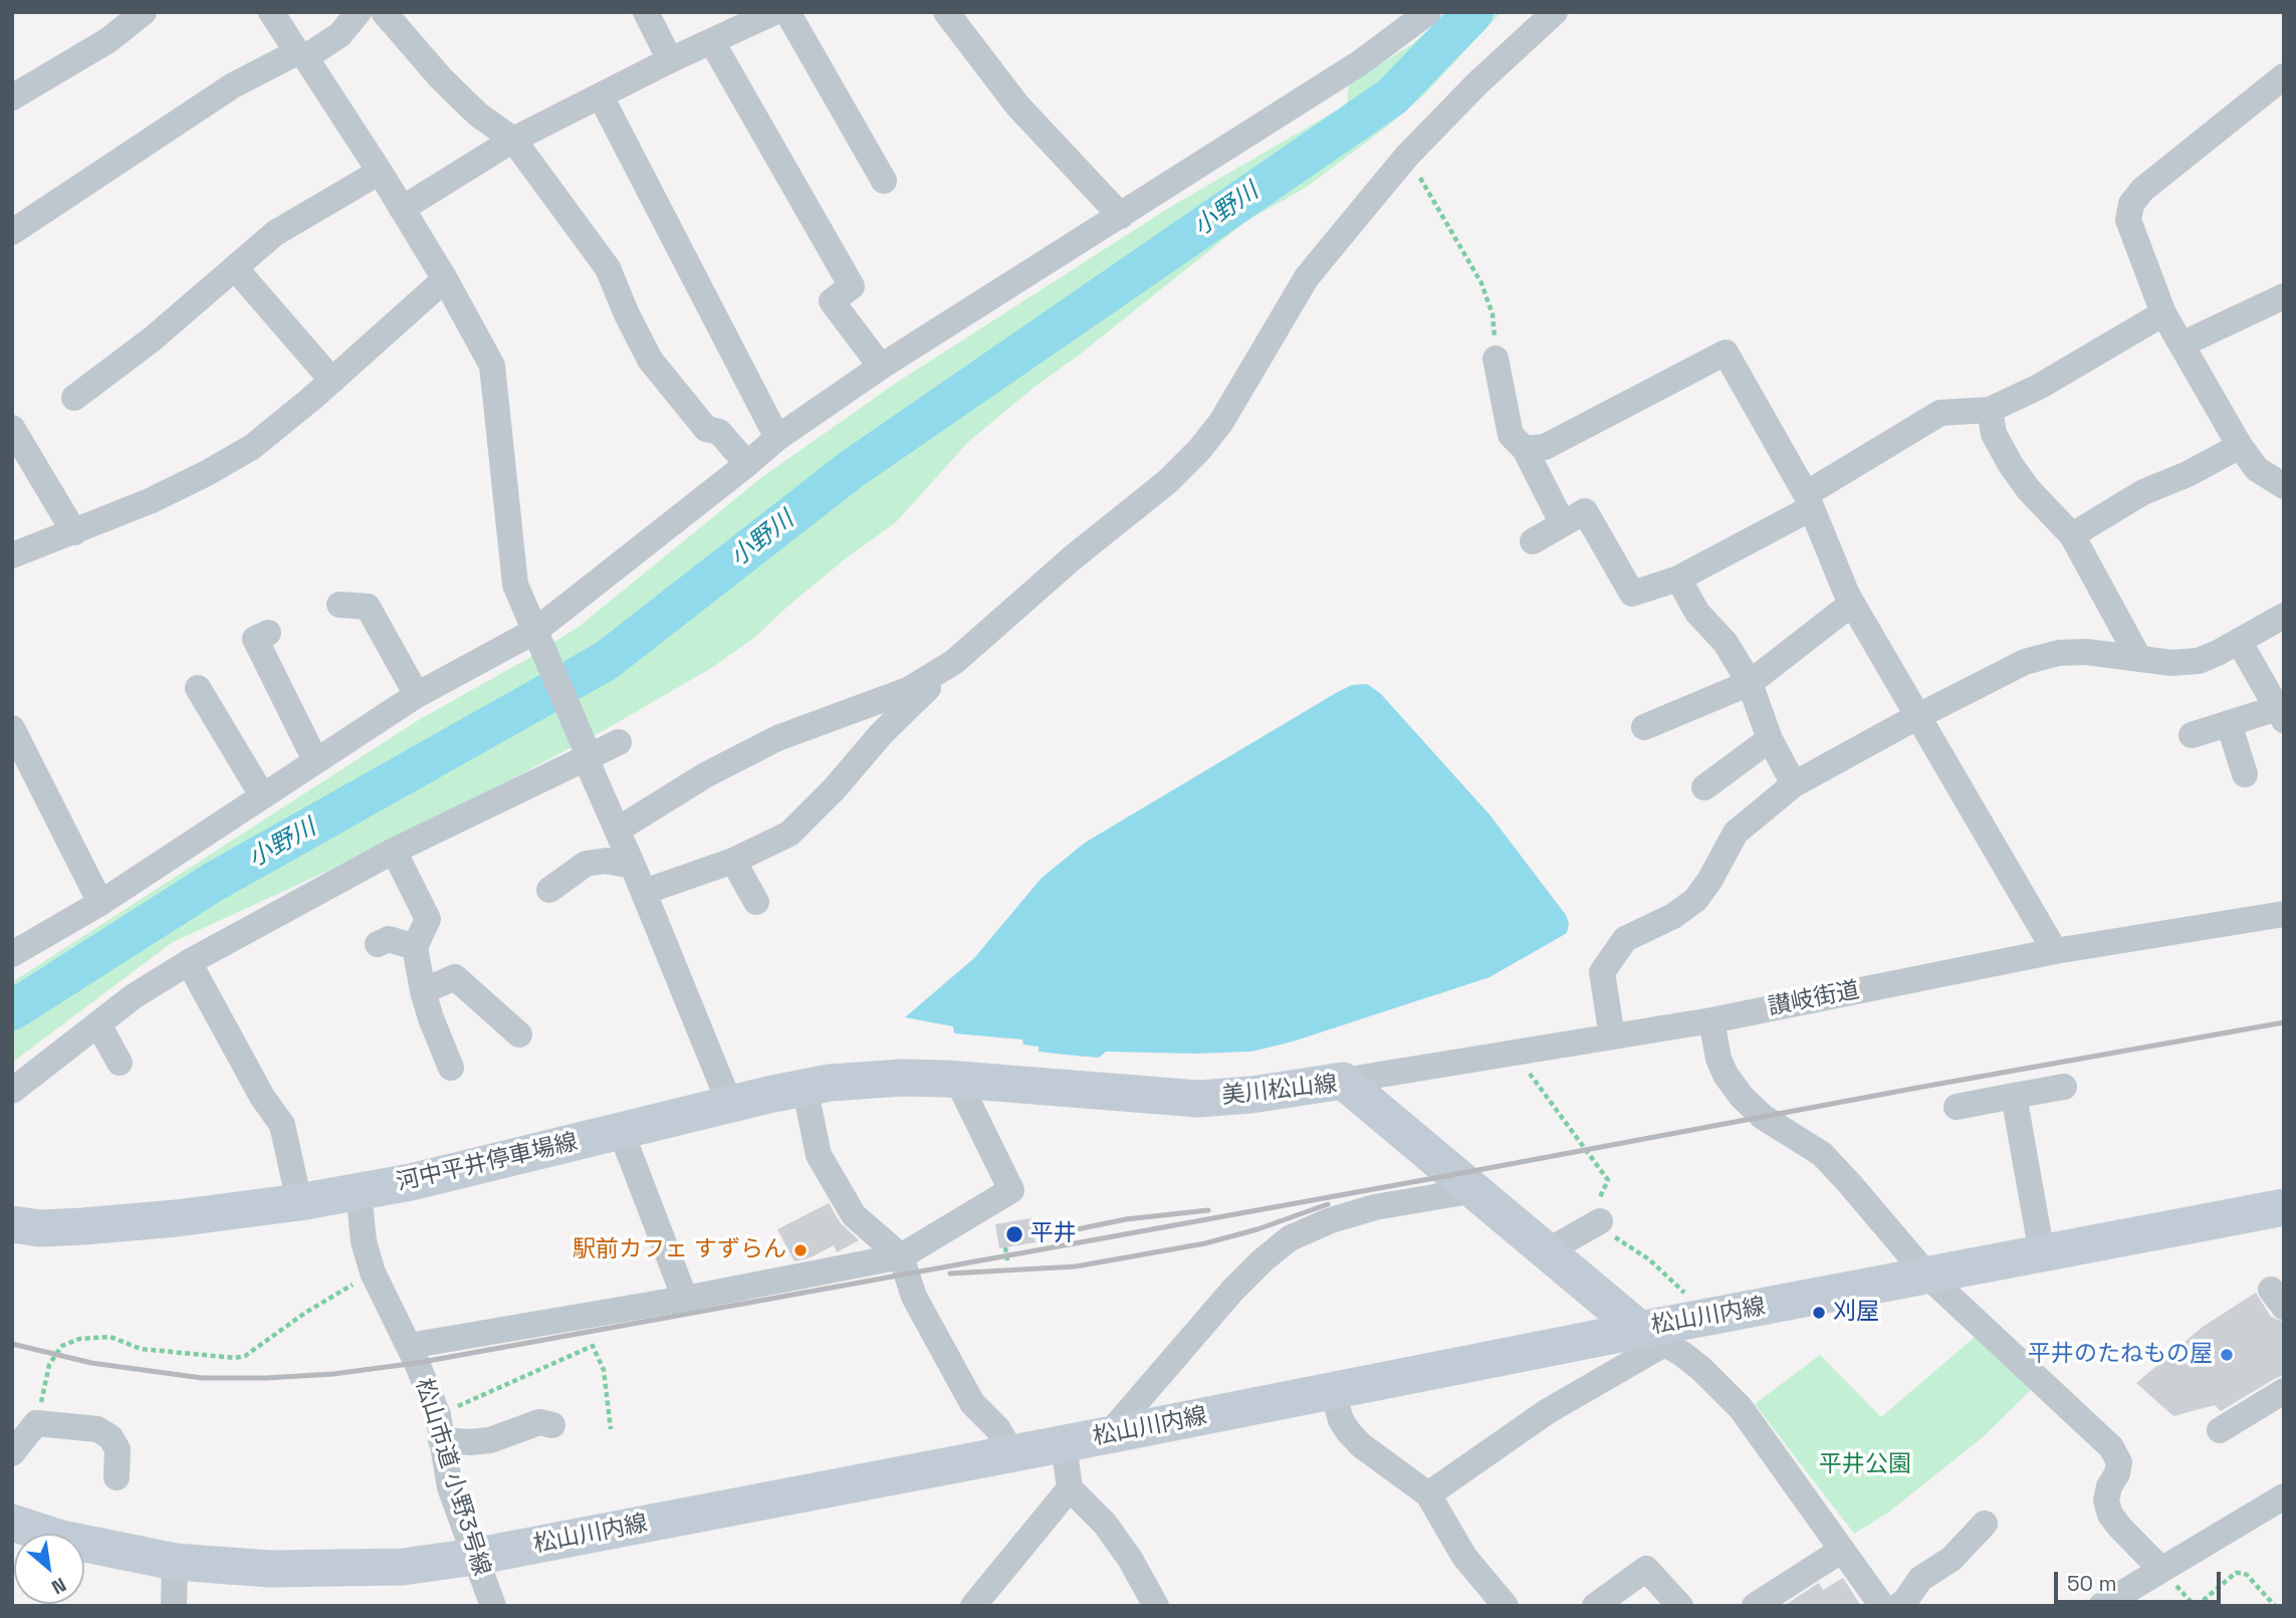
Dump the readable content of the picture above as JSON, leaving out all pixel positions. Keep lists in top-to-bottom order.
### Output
{
  "streets": {
    "main road": ["美川松山線", "河中平井停車場線", "松山川内線"],
    "street": ["讃岐街道", "松山市道 小野3号線"]
  },
  "crossings": [
    ["讃岐街道", "美川松山線"],
    ["美川松山線", "河中平井停車場線"],
    ["美川松山線", "松山川内線"],
    ["河中平井停車場線", "松山市道 小野3号線"],
    ["松山川内線", "松山市道 小野3号線"]
  ],
  "water": ["小野川"],
  "parks": ["平井公園"],
  "places": [
    "平井",
    "駅前カフェ すずらん",
    "刈屋",
    "平井のたねもの屋"
  ],
  "scale_bar": "50 m",
  "north": "bottom right"
}
